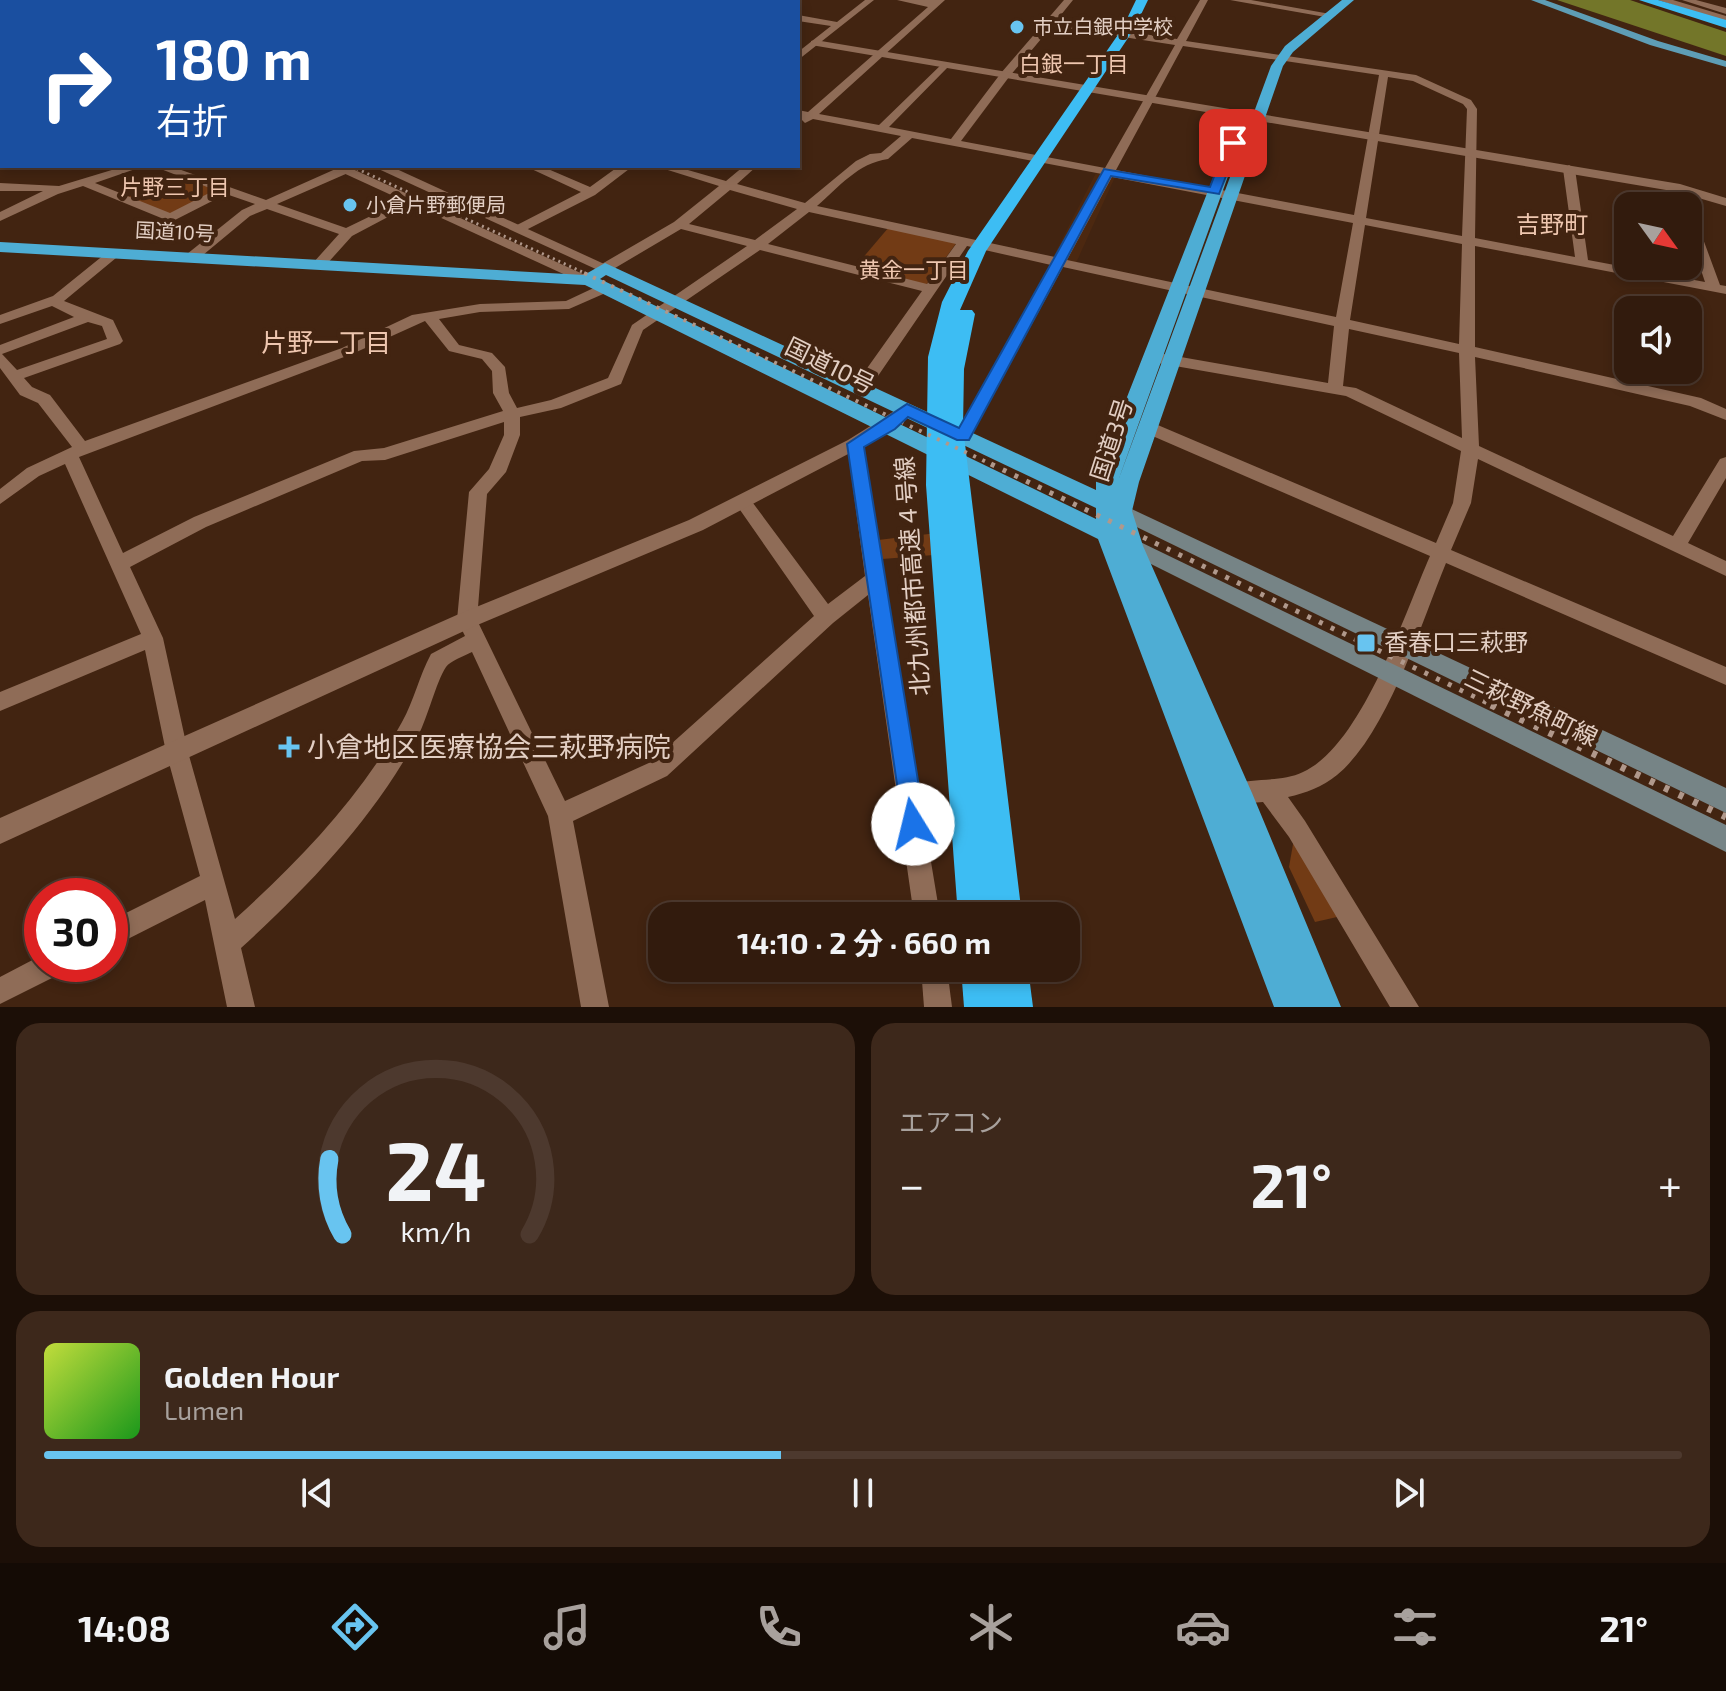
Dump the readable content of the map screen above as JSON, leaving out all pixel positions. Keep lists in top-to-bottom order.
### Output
{
  "streets": {
    "highway": ["国道10号", "国道3号", "北九州都市高速４号線"],
    "main road": ["三萩野魚町線"]
  },
  "crossings": [
    ["国道10号", "国道3号"],
    ["国道10号", "三萩野魚町線"],
    ["国道3号", "三萩野魚町線"]
  ],
  "districts": [
    "白銀一丁目",
    "片野三丁目",
    "吉野町",
    "黄金一丁目",
    "片野一丁目"
  ],
  "places": {
    "other": ["市立白銀中学校", "小倉片野郵便局"],
    "transit": ["香春口三萩野"],
    "health": ["小倉地区医療協会三萩野病院"]
  },
  "north": "bottom right",
  "page": {
    "turn": ["180 m", "右折"],
    "limit": "30",
    "trip": "14:10 · 2 分 · 660 m",
    "tile": "エアコン",
    "heat": ["−", "21°", "+"],
    "song": ["Golden Hour", "Lumen"],
    "tabs": ["14:08", "21°"],
    "gauge": ["24", "km/h"]
  }
}
